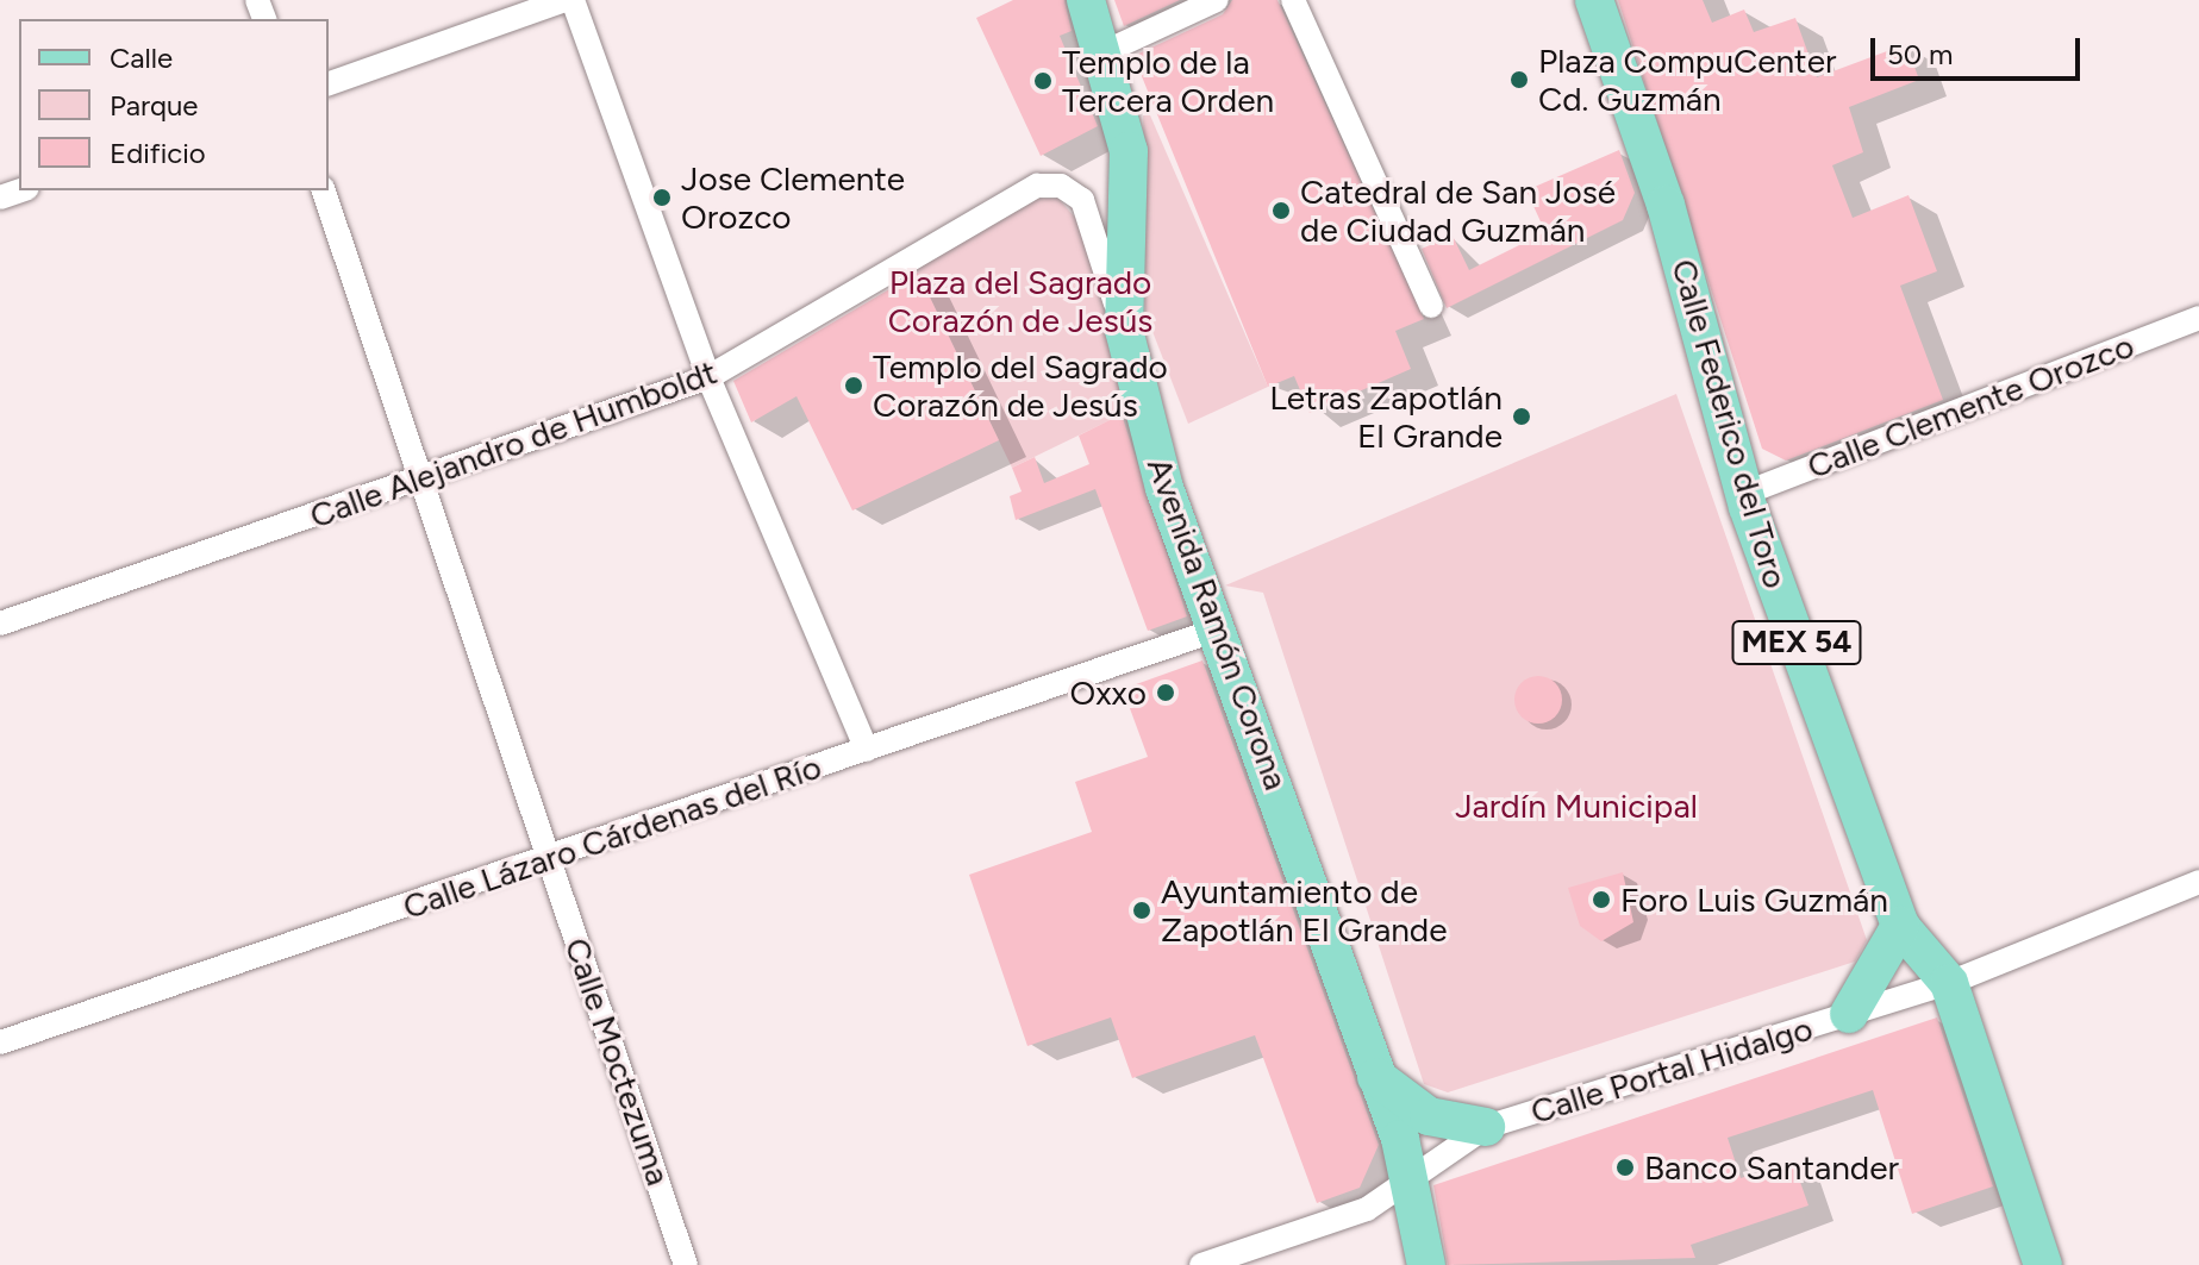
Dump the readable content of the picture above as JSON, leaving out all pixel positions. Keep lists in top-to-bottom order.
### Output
{
  "streets": {
    "main road": ["Calle Federico del Toro", "Avenida Ramón Corona", "MEX 54"],
    "street": [
      "Calle Clemente Orozco",
      "Calle Alejandro de Humboldt",
      "Calle Lázaro Cárdenas del Río",
      "Calle Moctezuma",
      "Calle Portal Hidalgo"
    ]
  },
  "crossings": [
    ["Calle Clemente Orozco", "Calle Federico del Toro"],
    ["Calle Federico del Toro", "Calle Portal Hidalgo"],
    ["Calle Alejandro de Humboldt", "Avenida Ramón Corona"],
    ["Calle Alejandro de Humboldt", "Calle Moctezuma"],
    ["Avenida Ramón Corona", "Calle Lázaro Cárdenas del Río"],
    ["Avenida Ramón Corona", "Calle Portal Hidalgo"],
    ["Calle Lázaro Cárdenas del Río", "Calle Moctezuma"]
  ],
  "parks": ["Plaza del Sagrado Corazón de Jesús", "Jardín Municipal"],
  "places": [
    "Plaza CompuCenter Cd. Guzmán",
    "Templo de la Tercera Orden",
    "Jose Clemente Orozco",
    "Catedral de San José de Ciudad Guzmán",
    "Templo del Sagrado Corazón de Jesús",
    "Letras Zapotlán El Grande",
    "Oxxo",
    "Foro Luis Guzmán",
    "Ayuntamiento de Zapotlán El Grande",
    "Banco Santander"
  ],
  "legend": ["Calle", "Parque", "Edificio"],
  "scale_bar": "50 m"
}
